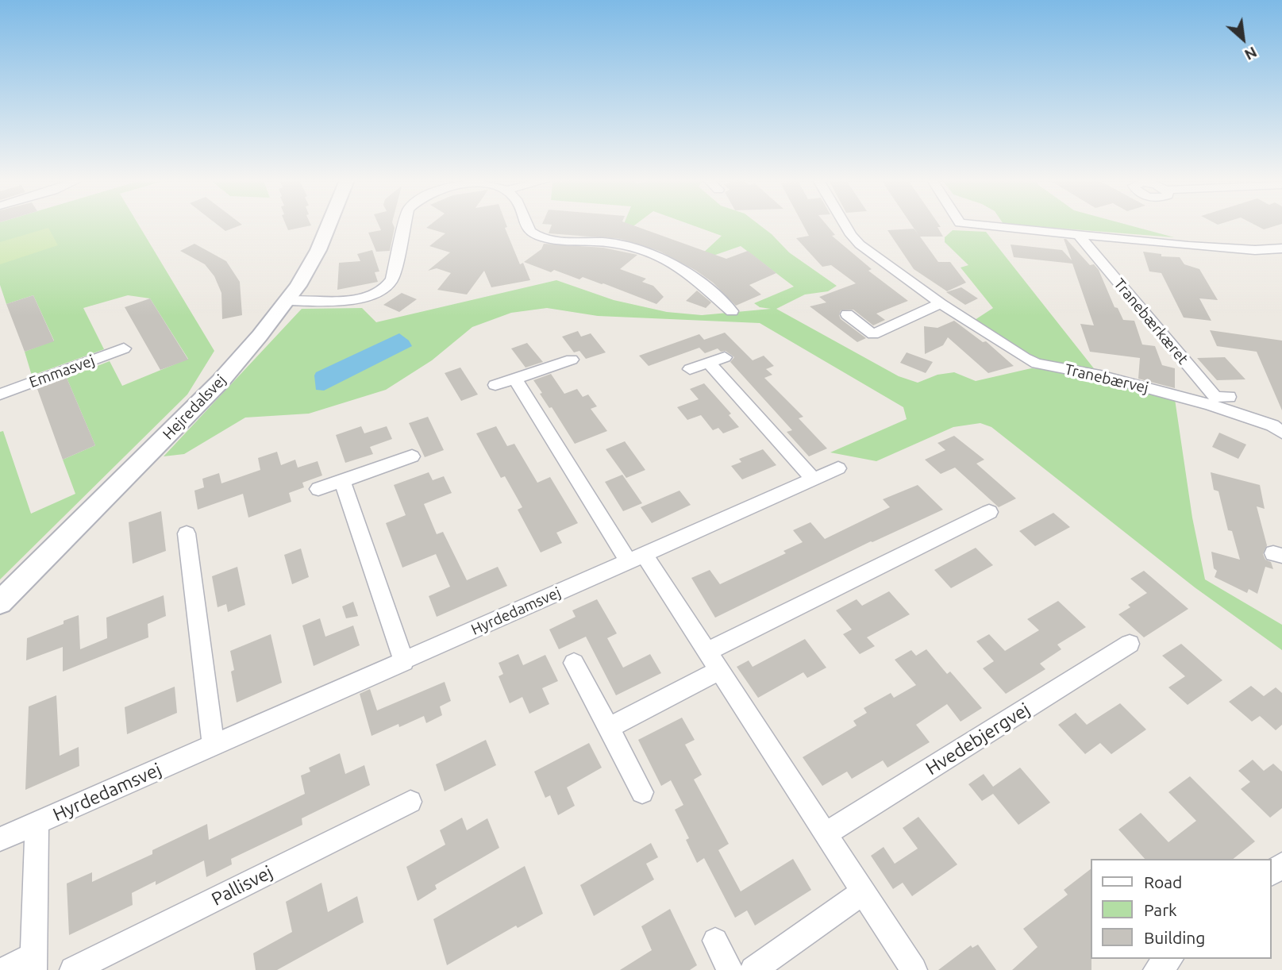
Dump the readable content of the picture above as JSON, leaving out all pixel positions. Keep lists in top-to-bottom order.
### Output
{
  "streets": {
    "street": [
      "Tranebærkæret",
      "Emmasvej",
      "Tranebærvej",
      "Hejredalsvej",
      "Hyrdedamsvej",
      "Hvedebjergvej",
      "Pallisvej"
    ]
  },
  "legend": ["Road", "Park", "Building"],
  "north": "bottom right"
}
